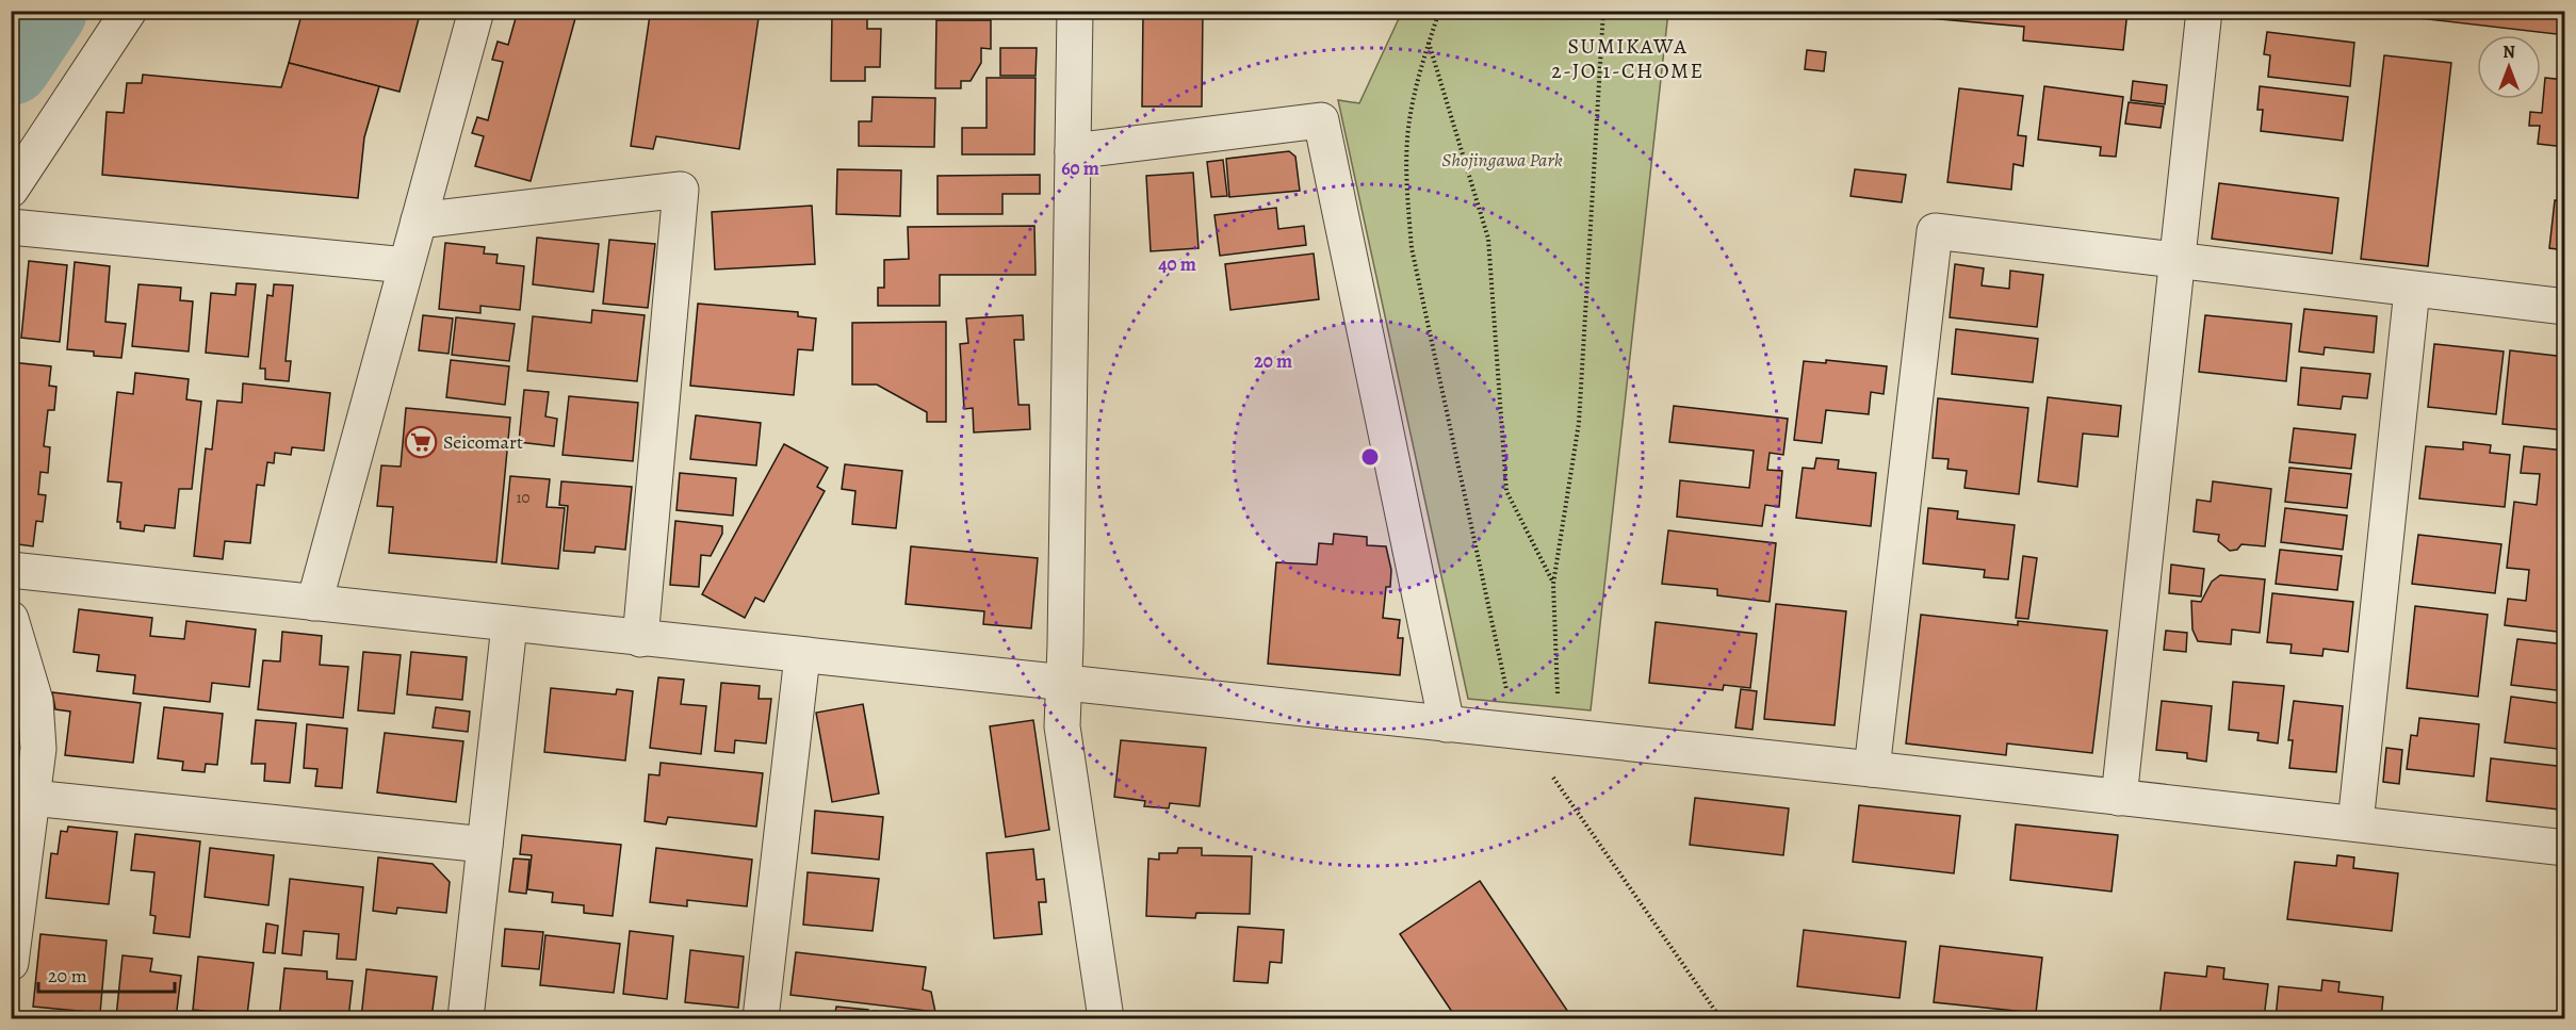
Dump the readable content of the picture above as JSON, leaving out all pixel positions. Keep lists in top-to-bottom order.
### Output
{
  "districts": ["SUMIKAWA 2-JO 1-CHOME"],
  "parks": ["Shojingawa Park"],
  "places": {
    "supermarket": ["Seicomart"]
  },
  "house_numbers": ["10"],
  "scale_bar": "20 m",
  "north": "top",
  "rings": ["60 m", "40 m", "20 m"]
}
